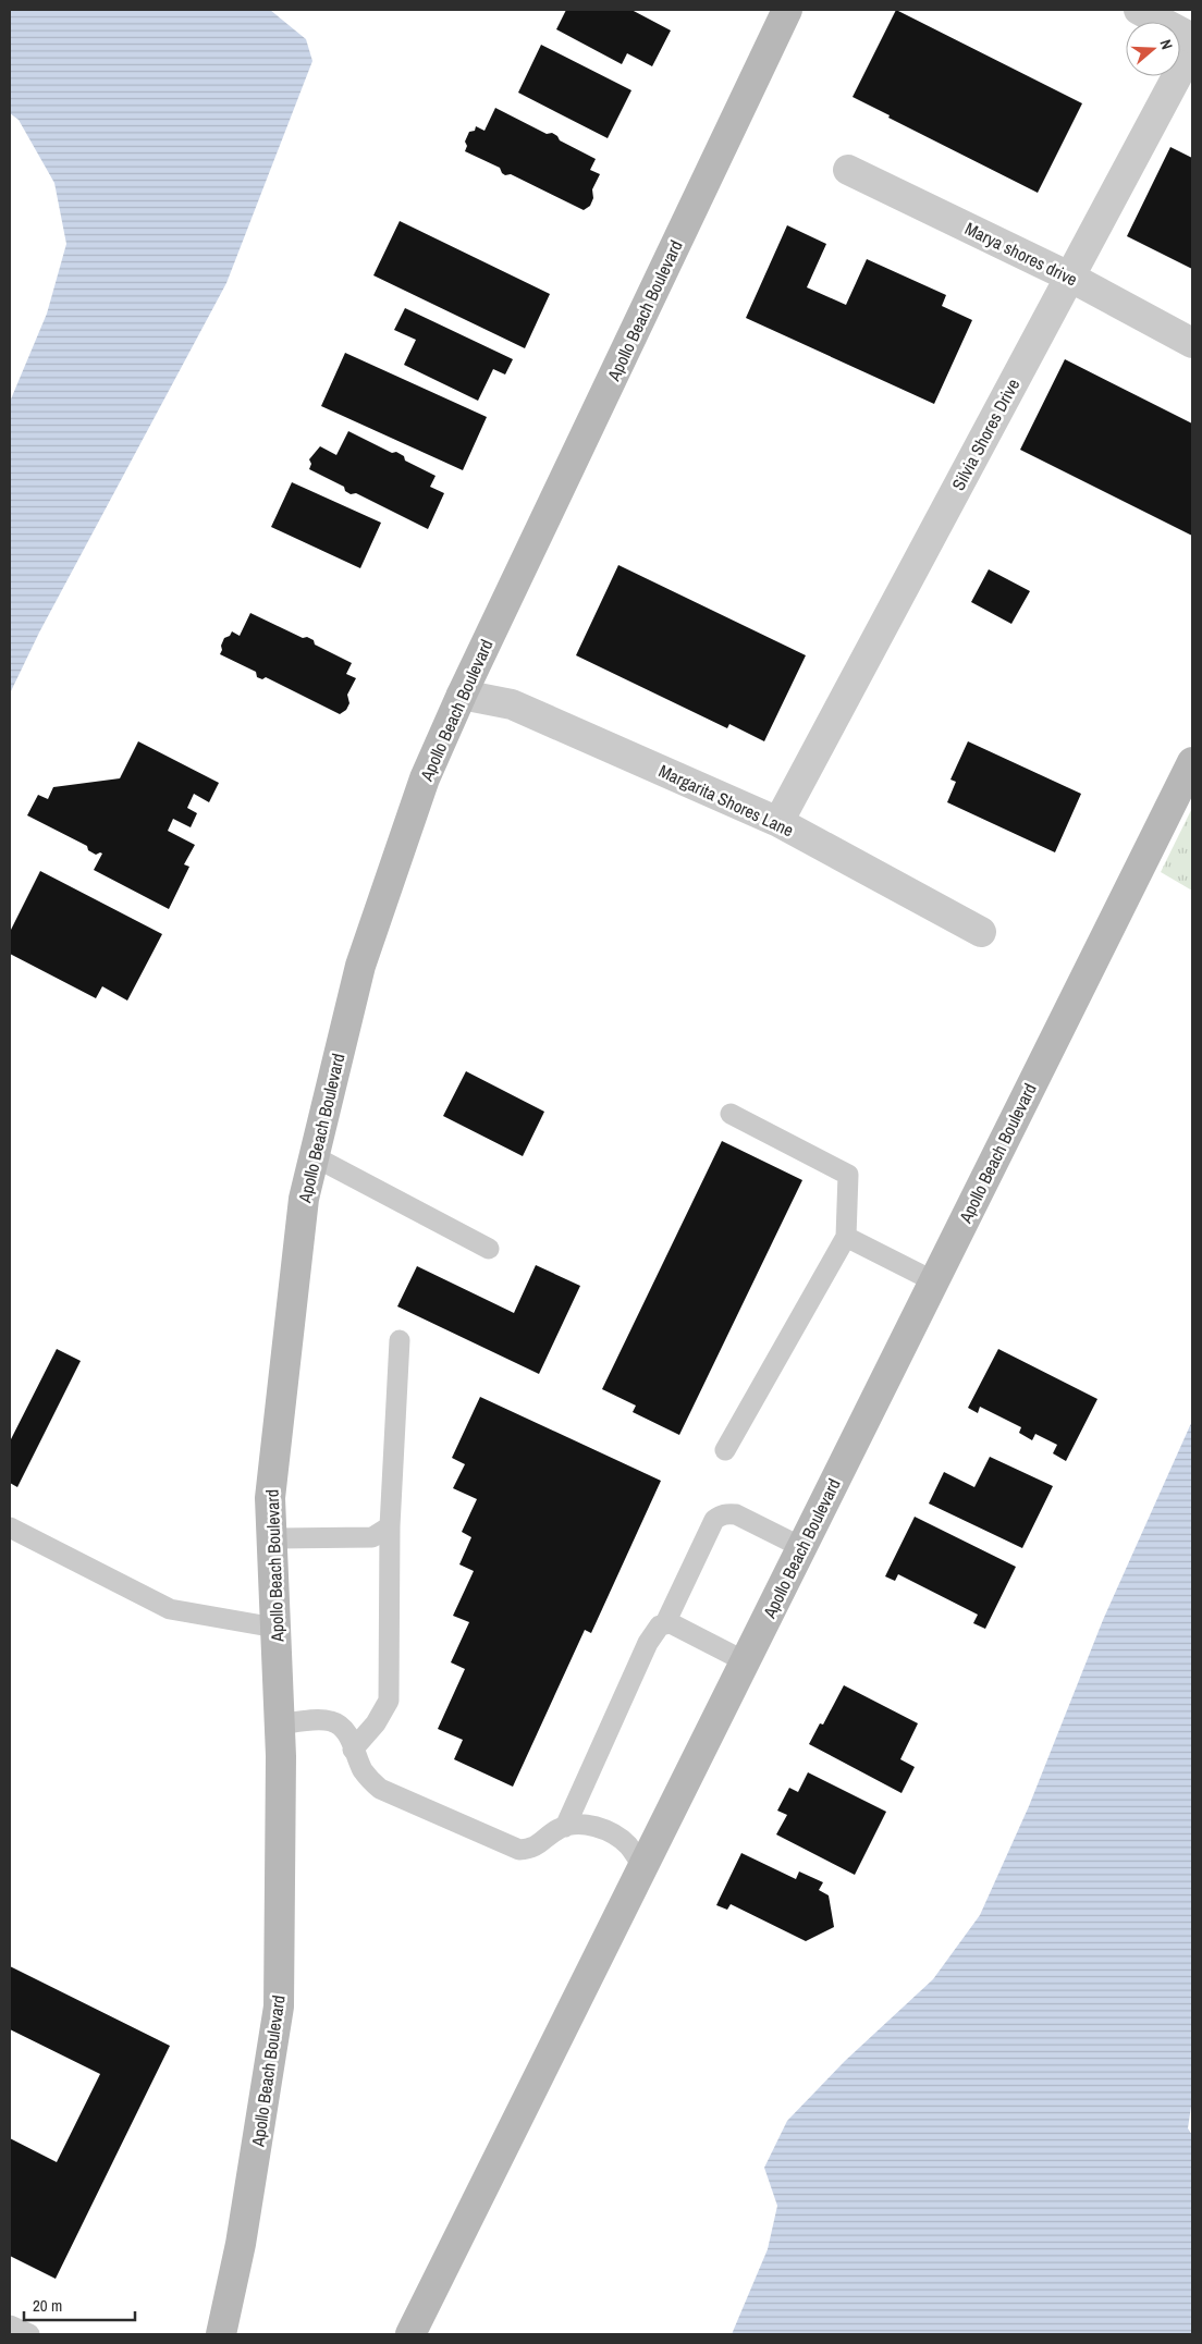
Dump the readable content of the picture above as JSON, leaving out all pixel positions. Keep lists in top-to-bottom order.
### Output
{
  "streets": {
    "main road": ["Apollo Beach Boulevard"],
    "street": ["Marya shores drive", "Silvia Shores Drive", "Margarita Shores Lane"]
  },
  "crossings": [
    ["Marya shores drive", "Silvia Shores Drive"],
    ["Apollo Beach Boulevard", "Margarita Shores Lane"],
    ["Silvia Shores Drive", "Margarita Shores Lane"]
  ],
  "scale_bar": "20 m",
  "north": "right"
}
